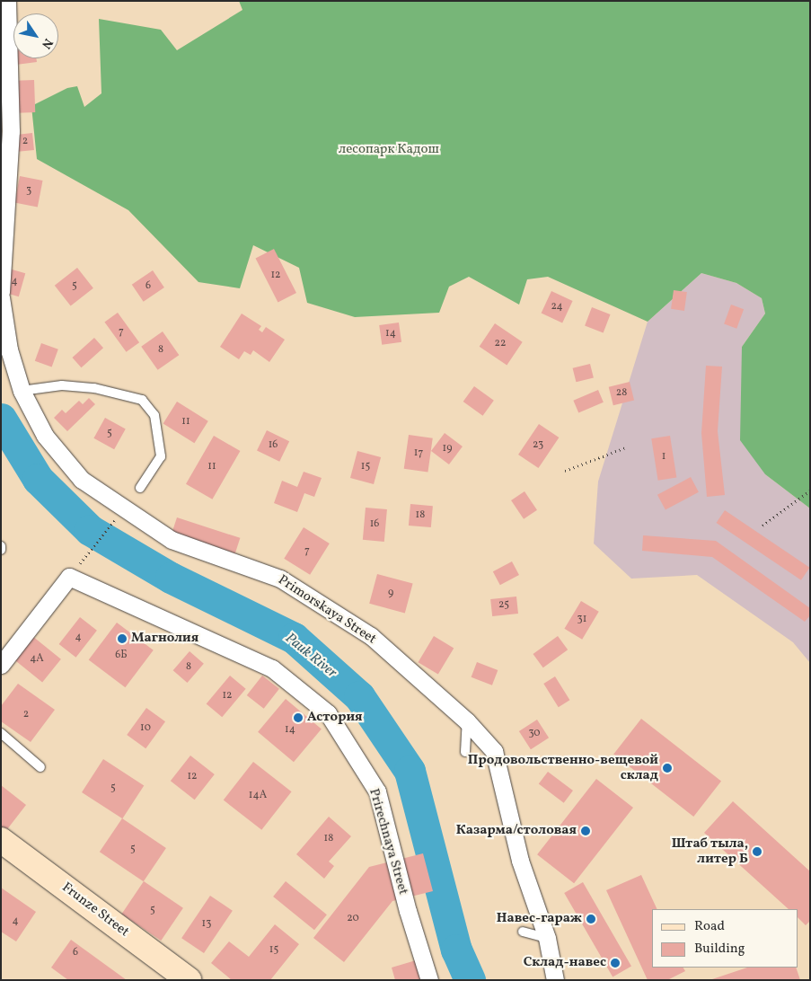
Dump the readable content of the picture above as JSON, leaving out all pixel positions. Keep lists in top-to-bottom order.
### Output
{
  "streets": {
    "street": ["Primorskaya Street", "Prirechnaya Street", "Frunze Street"]
  },
  "water": ["Pauk River"],
  "parks": ["лесопарк Кадош"],
  "places": [
    "Магнолия",
    "Астория",
    "Продовольственно-вещевой склад",
    "Казарма/столовая",
    "Штаб тыла, литер Б",
    "Навес-гараж",
    "Склад-навес"
  ],
  "house_numbers": [
    "2",
    "3",
    "12",
    "4",
    "5",
    "6",
    "24",
    "7",
    "14",
    "22",
    "8",
    "28",
    "11",
    "5",
    "16",
    "23",
    "19",
    "17",
    "1",
    "11",
    "15",
    "18",
    "16",
    "7",
    "9",
    "25",
    "31",
    "4",
    "6Б",
    "4А",
    "8",
    "12",
    "2",
    "10",
    "14",
    "30",
    "12",
    "5",
    "14А",
    "18",
    "5",
    "5",
    "20",
    "4",
    "13",
    "15",
    "6"
  ],
  "legend": ["Road", "Building"],
  "north": "bottom right"
}
